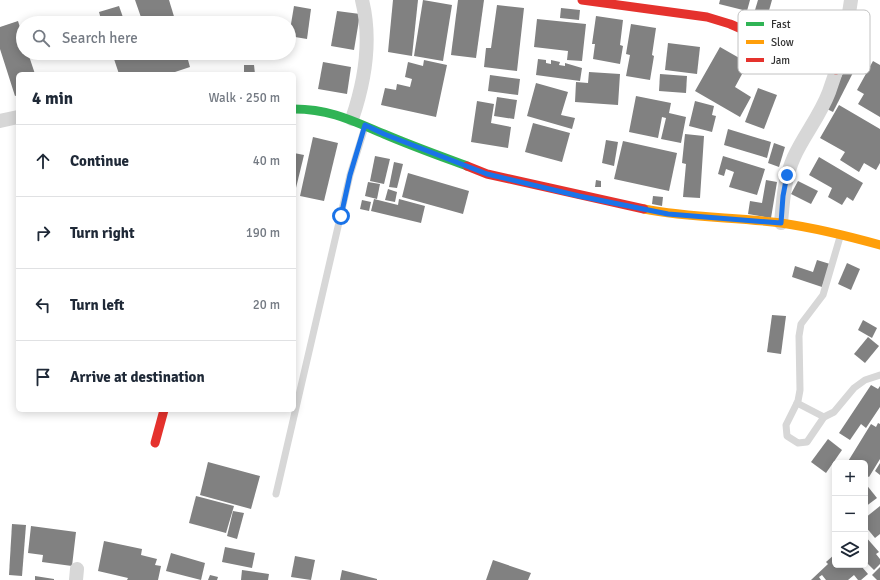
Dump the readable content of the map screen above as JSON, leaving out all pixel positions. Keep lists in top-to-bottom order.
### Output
{
  "legend": ["Fast", "Slow", "Jam"],
  "page": {
    "search": "Search here",
    "heading": ["4 min", "Walk · 250 m"],
    "list": [
      ["Continue", "40 m"],
      ["Turn right", "190 m"],
      ["Turn left", "20 m"],
      "Arrive at destination"
    ],
    "map_buttons": ["+", "−"]
  }
}
